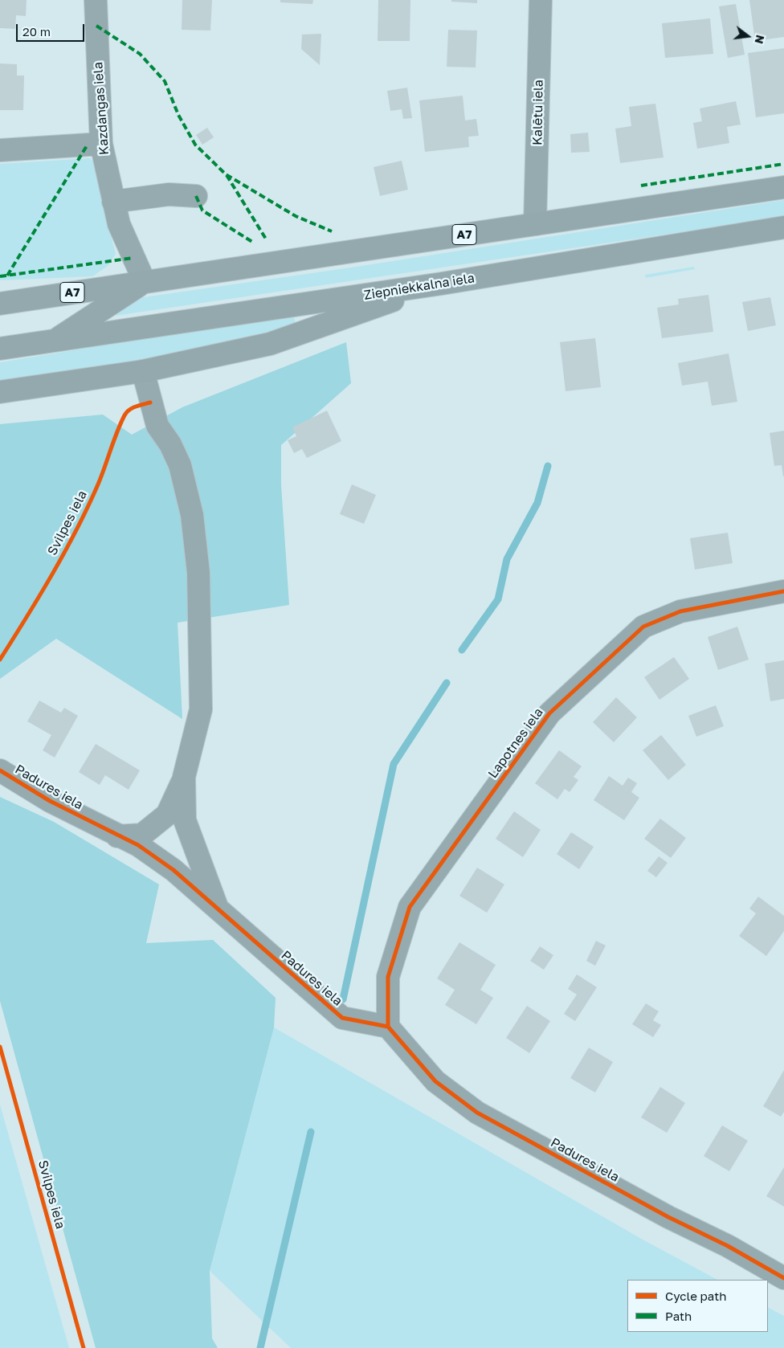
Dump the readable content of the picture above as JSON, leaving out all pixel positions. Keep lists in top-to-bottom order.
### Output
{
  "streets": {
    "highway": ["A7", "Ziepniekkalna iela"],
    "street": [
      "Kazdangas iela",
      "Kalētu iela",
      "Lapotnes iela",
      "Padures iela"
    ],
    "cycle path": ["Svilpes iela"]
  },
  "crossings": [
    ["Kazdangas iela", "Ziepniekkalna iela"],
    ["Kalētu iela", "Ziepniekkalna iela"],
    ["Lapotnes iela", "Padures iela"]
  ],
  "legend": ["Cycle path", "Path"],
  "scale_bar": "20 m",
  "north": "right"
}
